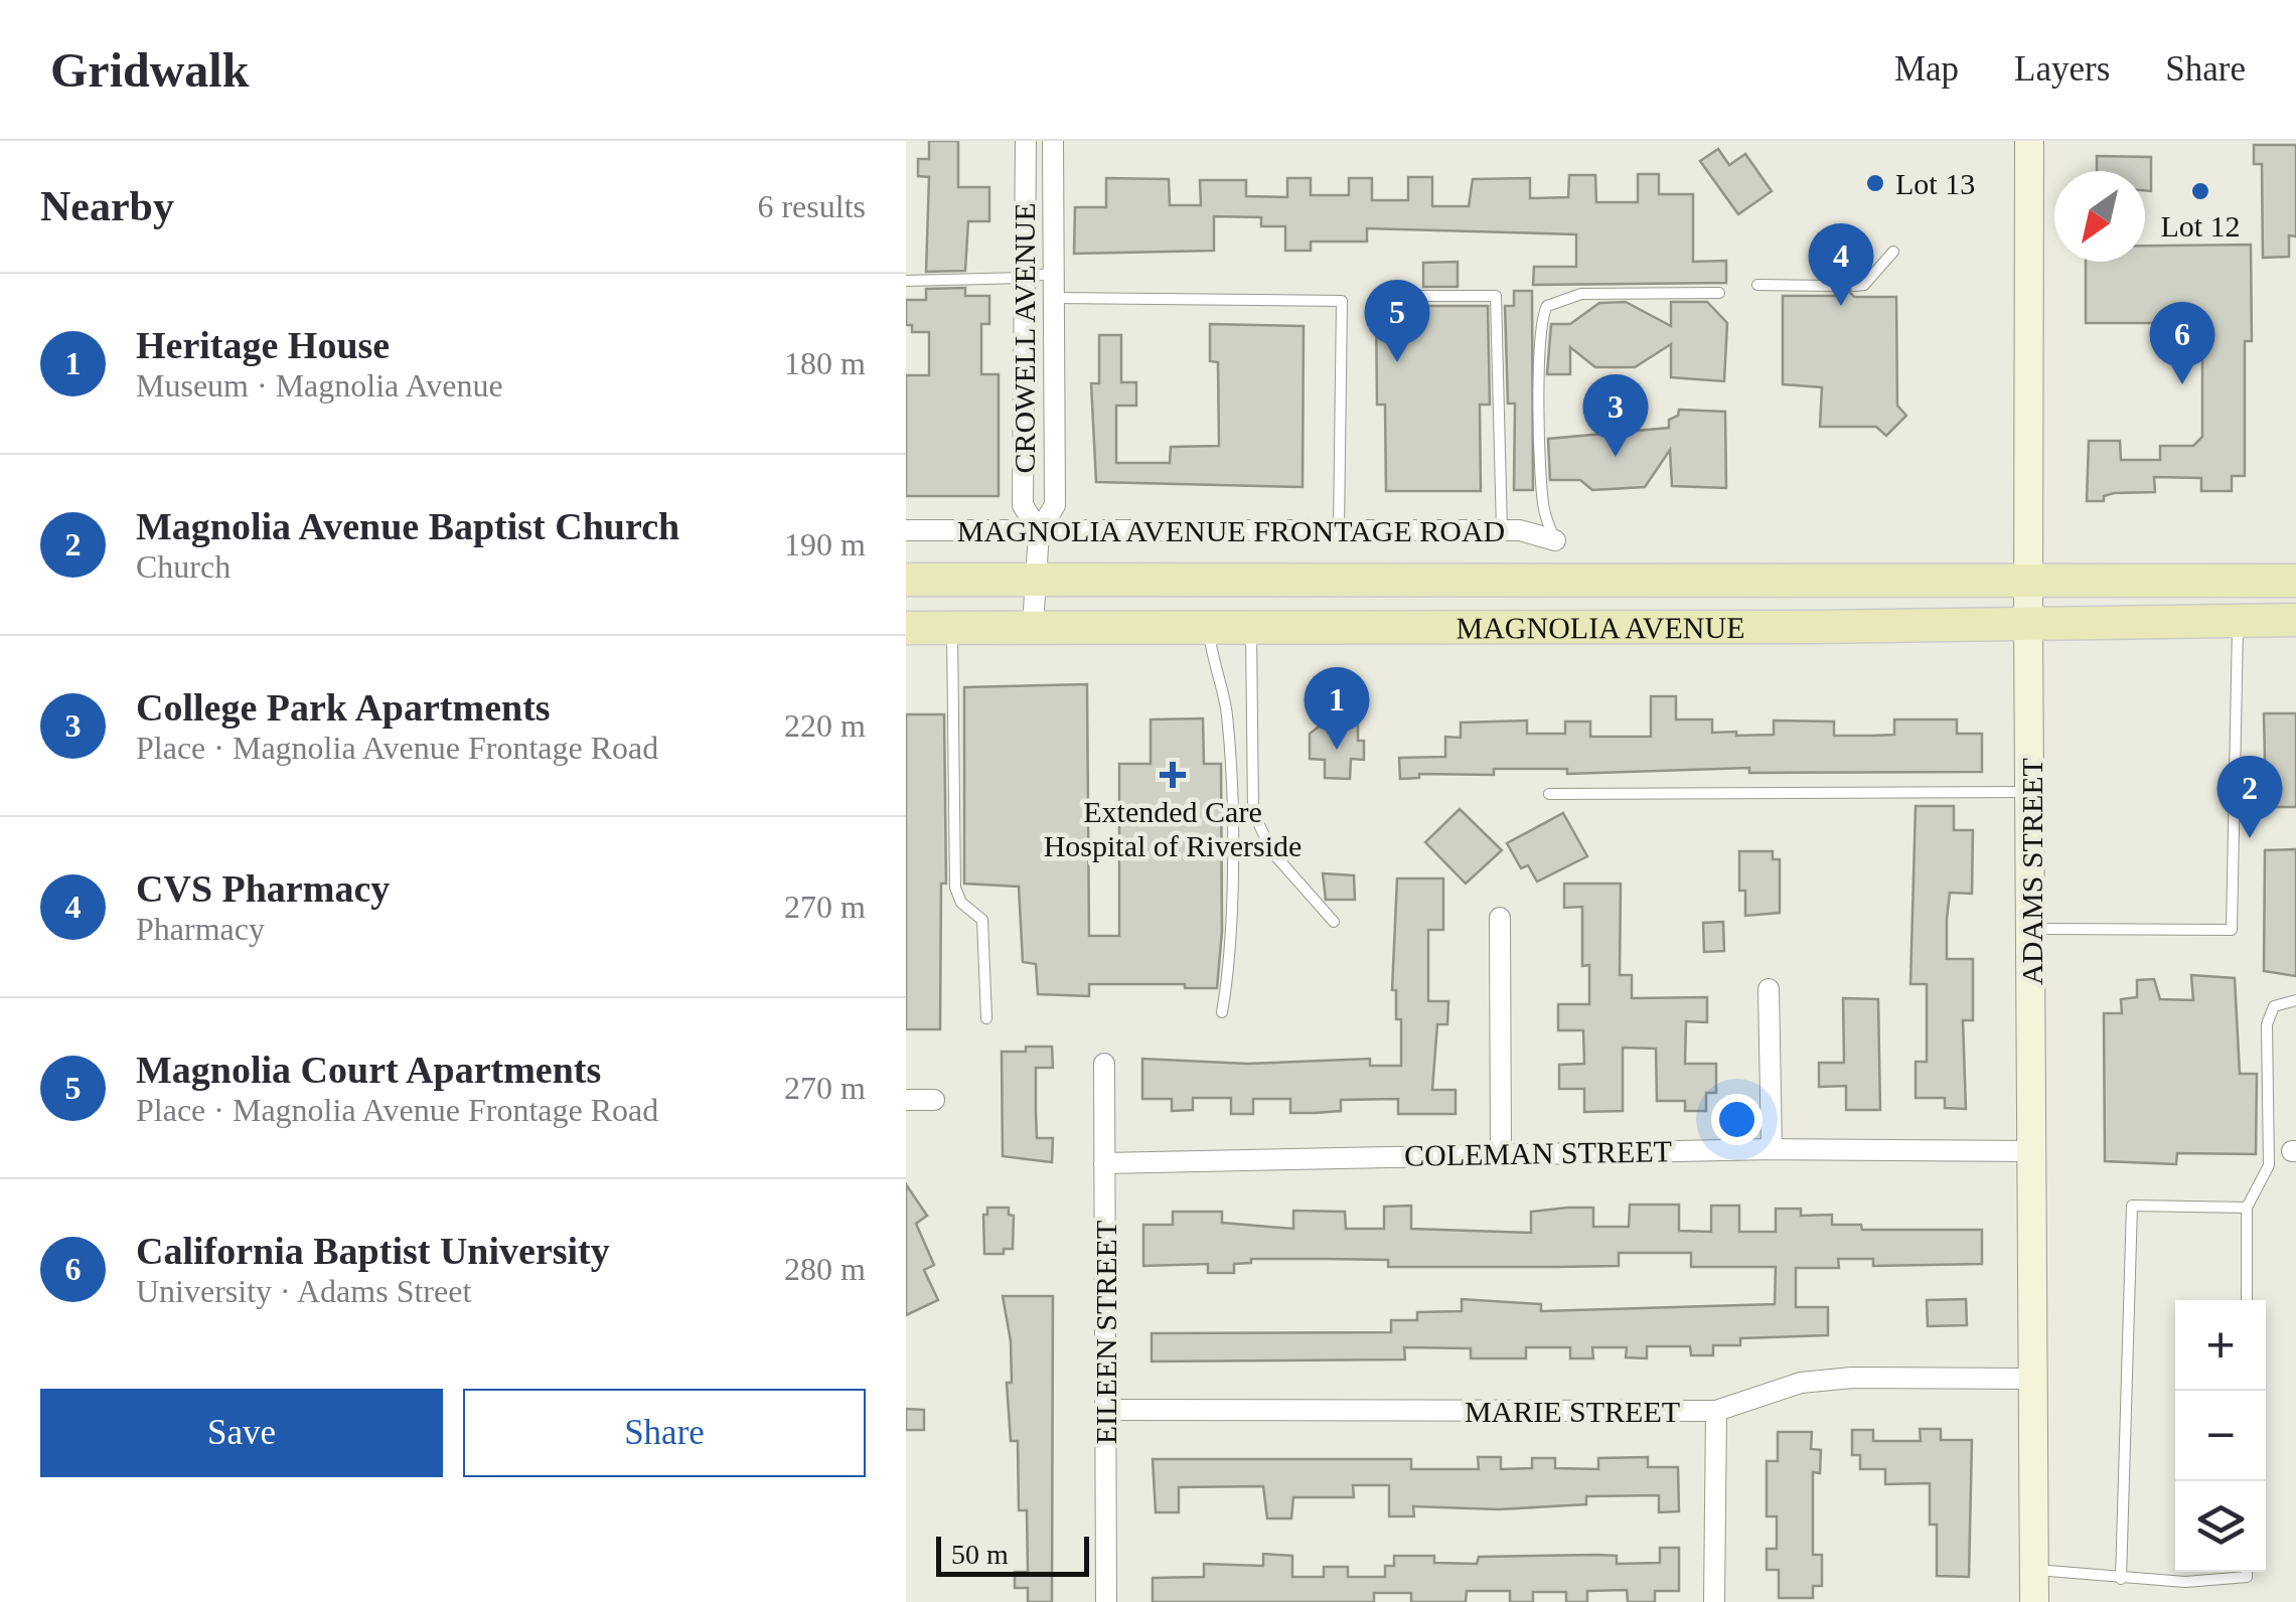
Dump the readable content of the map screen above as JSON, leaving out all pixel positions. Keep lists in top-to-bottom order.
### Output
{
  "streets": {
    "main road": ["MAGNOLIA AVENUE", "ADAMS STREET"],
    "street": [
      "CROWELL AVENUE",
      "MAGNOLIA AVENUE FRONTAGE ROAD",
      "COLEMAN STREET",
      "EILEEN STREET",
      "MARIE STREET"
    ]
  },
  "crossings": [
    ["CROWELL AVENUE", "MAGNOLIA AVENUE FRONTAGE ROAD"],
    ["CROWELL AVENUE", "MAGNOLIA AVENUE"],
    ["MAGNOLIA AVENUE", "ADAMS STREET"],
    ["ADAMS STREET", "COLEMAN STREET"],
    ["ADAMS STREET", "MARIE STREET"],
    ["COLEMAN STREET", "EILEEN STREET"],
    ["EILEEN STREET", "MARIE STREET"]
  ],
  "places": {
    "other": ["Lot 13", "Lot 12"],
    "health": ["Extended Care Hospital of Riverside"]
  },
  "scale_bar": "50 m",
  "north": "bottom left",
  "page": {
    "header": "Gridwalk",
    "nav": ["Map", "Layers", "Share"],
    "heading": ["Nearby", "6 results"],
    "pins": [
      "4",
      "5",
      "6",
      "3",
      "1",
      "2"
    ],
    "list": [
      {
        "mark": "1",
        "name": "Heritage House",
        "note": "Museum · Magnolia Avenue",
        "value": "180 m"
      },
      {
        "mark": "2",
        "name": "Magnolia Avenue Baptist Church",
        "note": "Church",
        "value": "190 m"
      },
      {
        "mark": "3",
        "name": "College Park Apartments",
        "note": "Place · Magnolia Avenue Frontage Road",
        "value": "220 m"
      },
      {
        "mark": "4",
        "name": "CVS Pharmacy",
        "note": "Pharmacy",
        "value": "270 m"
      },
      {
        "mark": "5",
        "name": "Magnolia Court Apartments",
        "note": "Place · Magnolia Avenue Frontage Road",
        "value": "270 m"
      },
      {
        "mark": "6",
        "name": "California Baptist University",
        "note": "University · Adams Street",
        "value": "280 m"
      }
    ],
    "map_buttons": ["+", "−"],
    "buttons": ["Save", "Share"],
    "scale": "50 m"
  }
}
